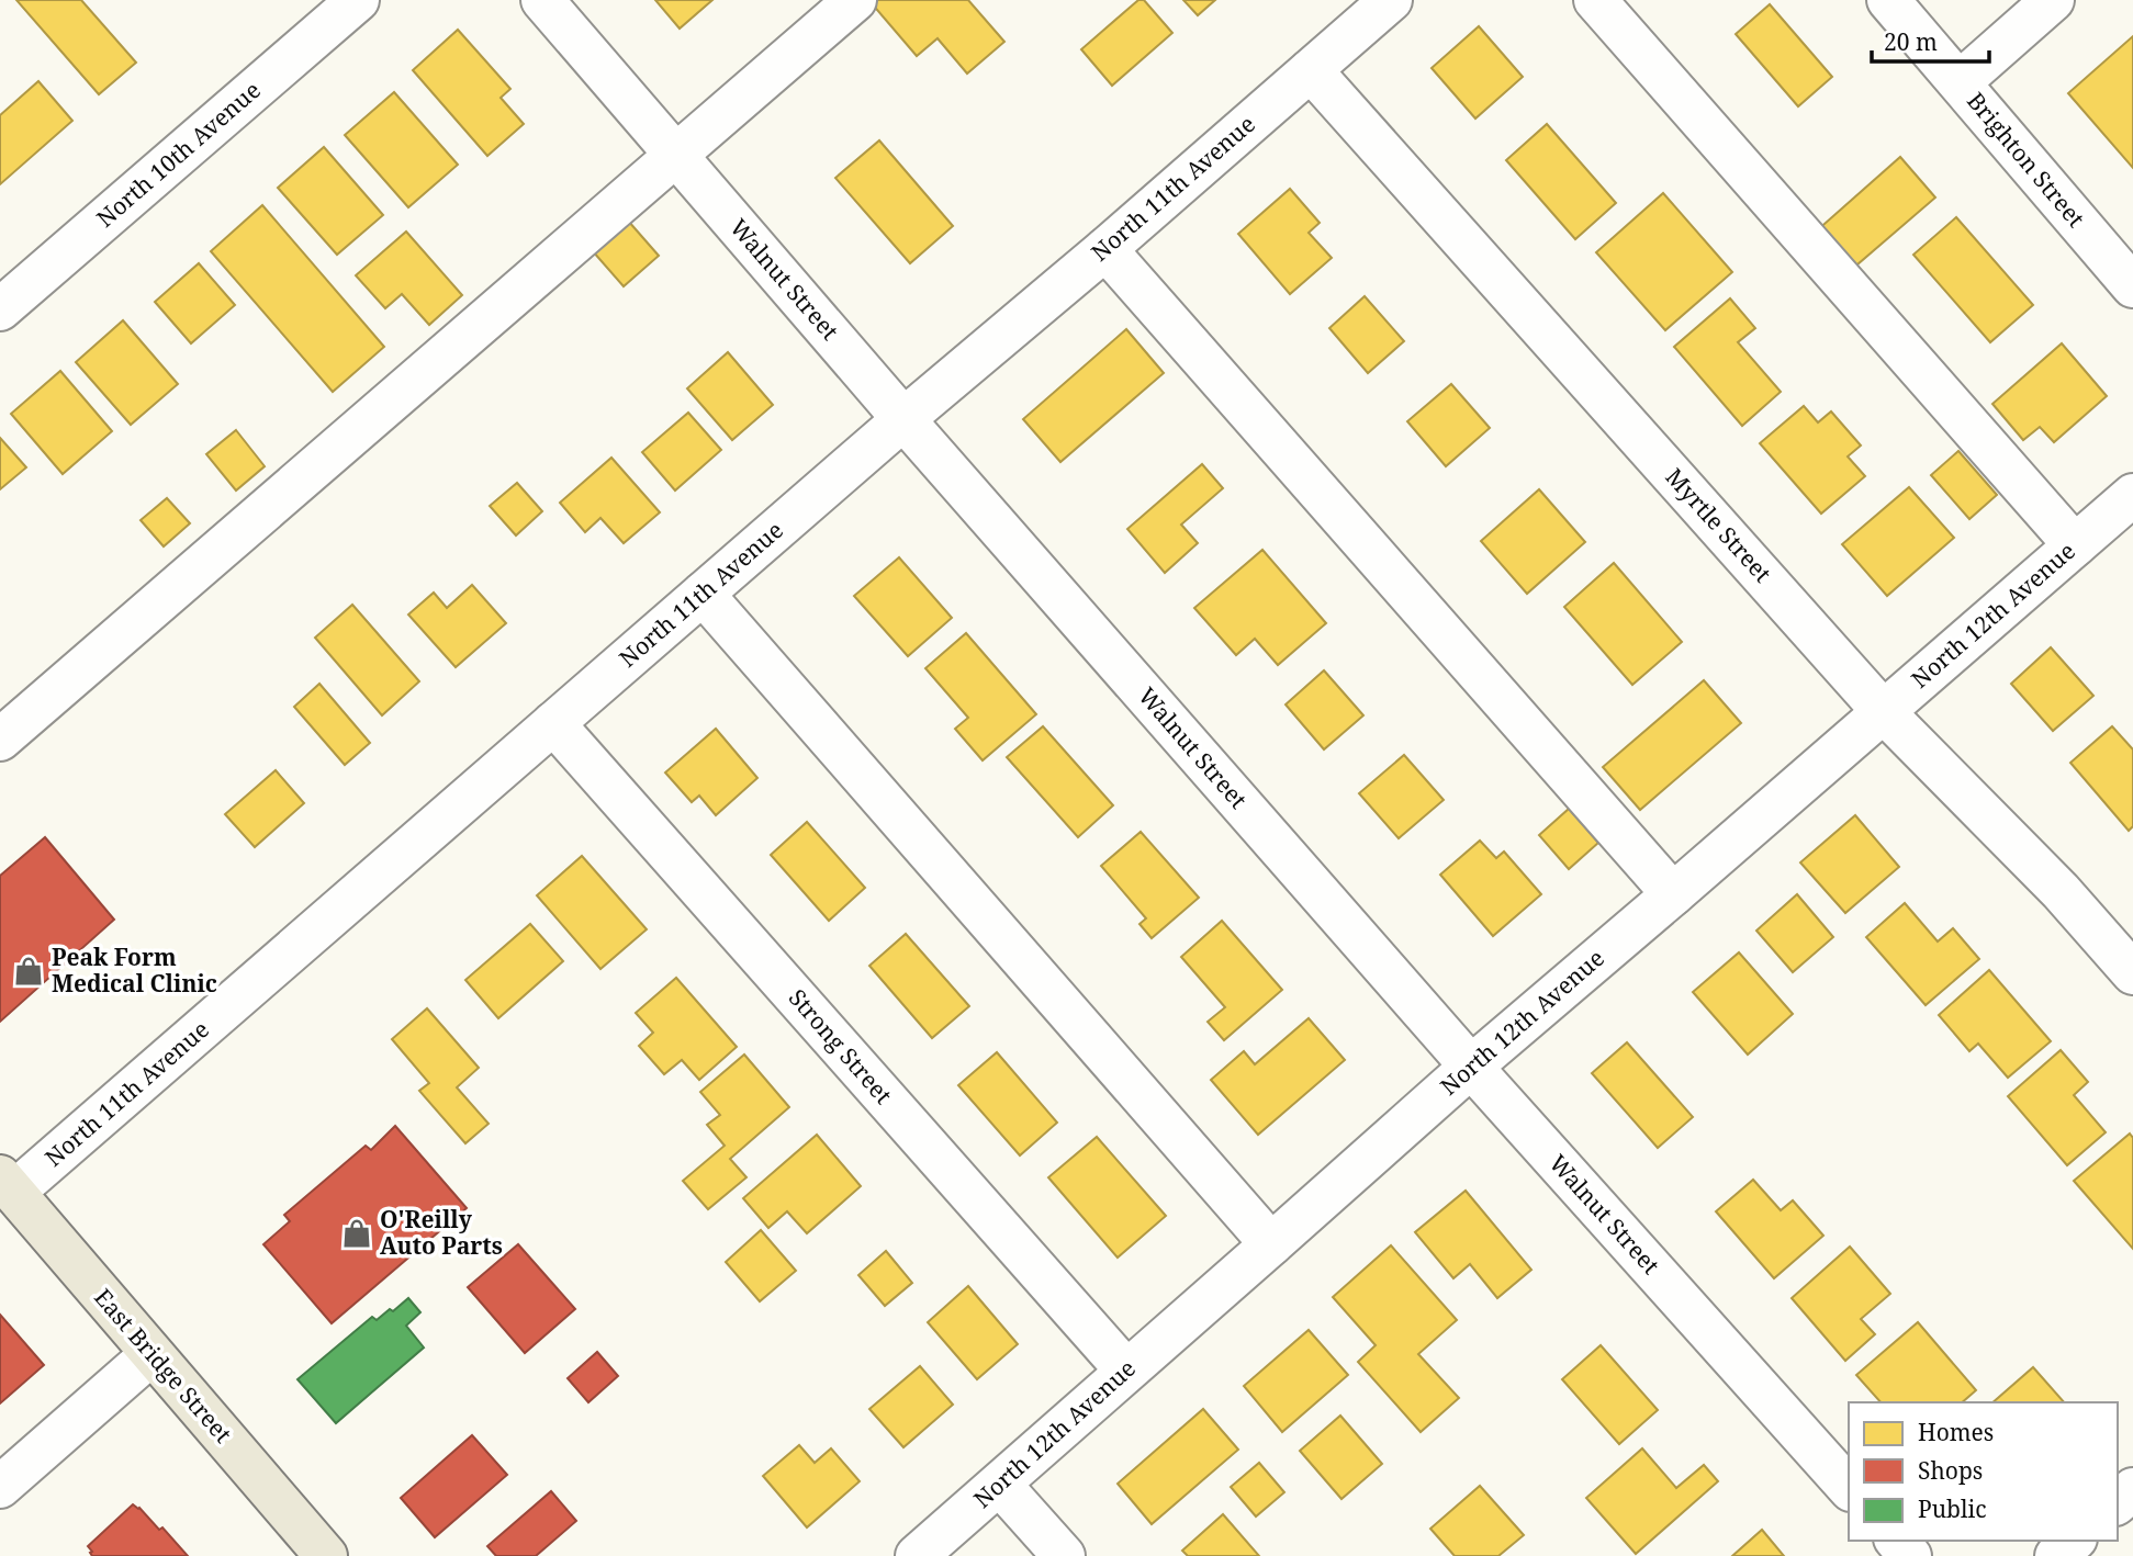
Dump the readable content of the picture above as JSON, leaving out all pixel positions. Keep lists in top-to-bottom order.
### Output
{
  "streets": {
    "main road": ["East Bridge Street"],
    "street": [
      "North 10th Avenue",
      "Brighton Street",
      "North 11th Avenue",
      "Walnut Street",
      "Myrtle Street",
      "North 12th Avenue",
      "Strong Street"
    ]
  },
  "crossings": [
    ["North 11th Avenue", "Walnut Street"],
    ["North 11th Avenue", "Myrtle Street"],
    ["North 11th Avenue", "Strong Street"],
    ["North 11th Avenue", "East Bridge Street"],
    ["Walnut Street", "North 12th Avenue"],
    ["Myrtle Street", "North 12th Avenue"],
    ["North 12th Avenue", "Strong Street"]
  ],
  "places": {
    "shop": ["Peak Form Medical Clinic", "O'Reilly Auto Parts"]
  },
  "legend": ["Homes", "Shops", "Public"],
  "scale_bar": "20 m"
}
